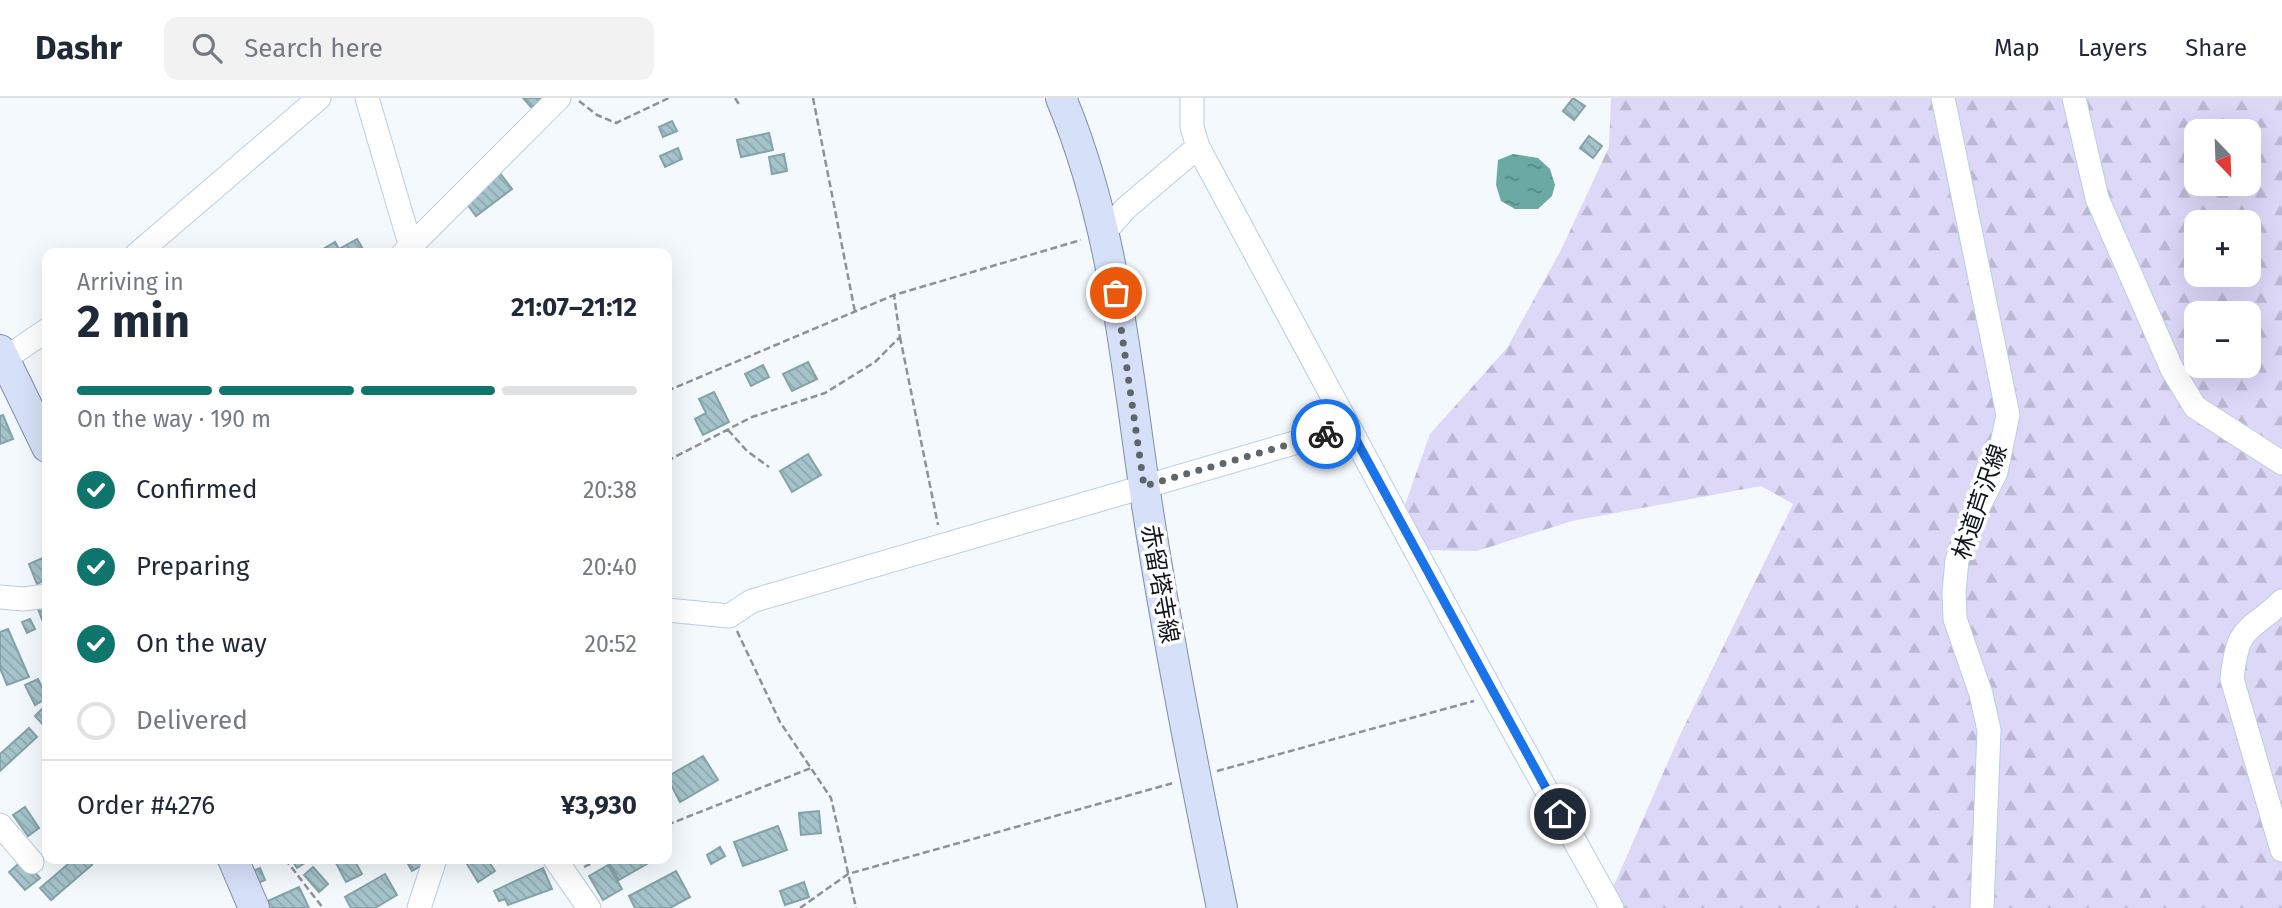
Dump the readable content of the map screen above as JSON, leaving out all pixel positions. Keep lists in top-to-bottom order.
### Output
{
  "streets": {
    "main road": ["赤留塔寺線"],
    "street": ["林道芦沢線"]
  },
  "north": "bottom right",
  "page": {
    "header": "Dashr",
    "search": "Search here",
    "nav": ["Map", "Layers", "Share"],
    "map_buttons": ["+", "−"],
    "heading": ["2 min", "Arriving in", "21:07–21:12"],
    "panel": ["Order #4276", "¥3,930"],
    "bar": "On the way · 190 m",
    "list": [
      ["Confirmed", "20:38"],
      ["Preparing", "20:40"],
      ["On the way", "20:52"],
      "Delivered"
    ]
  }
}
